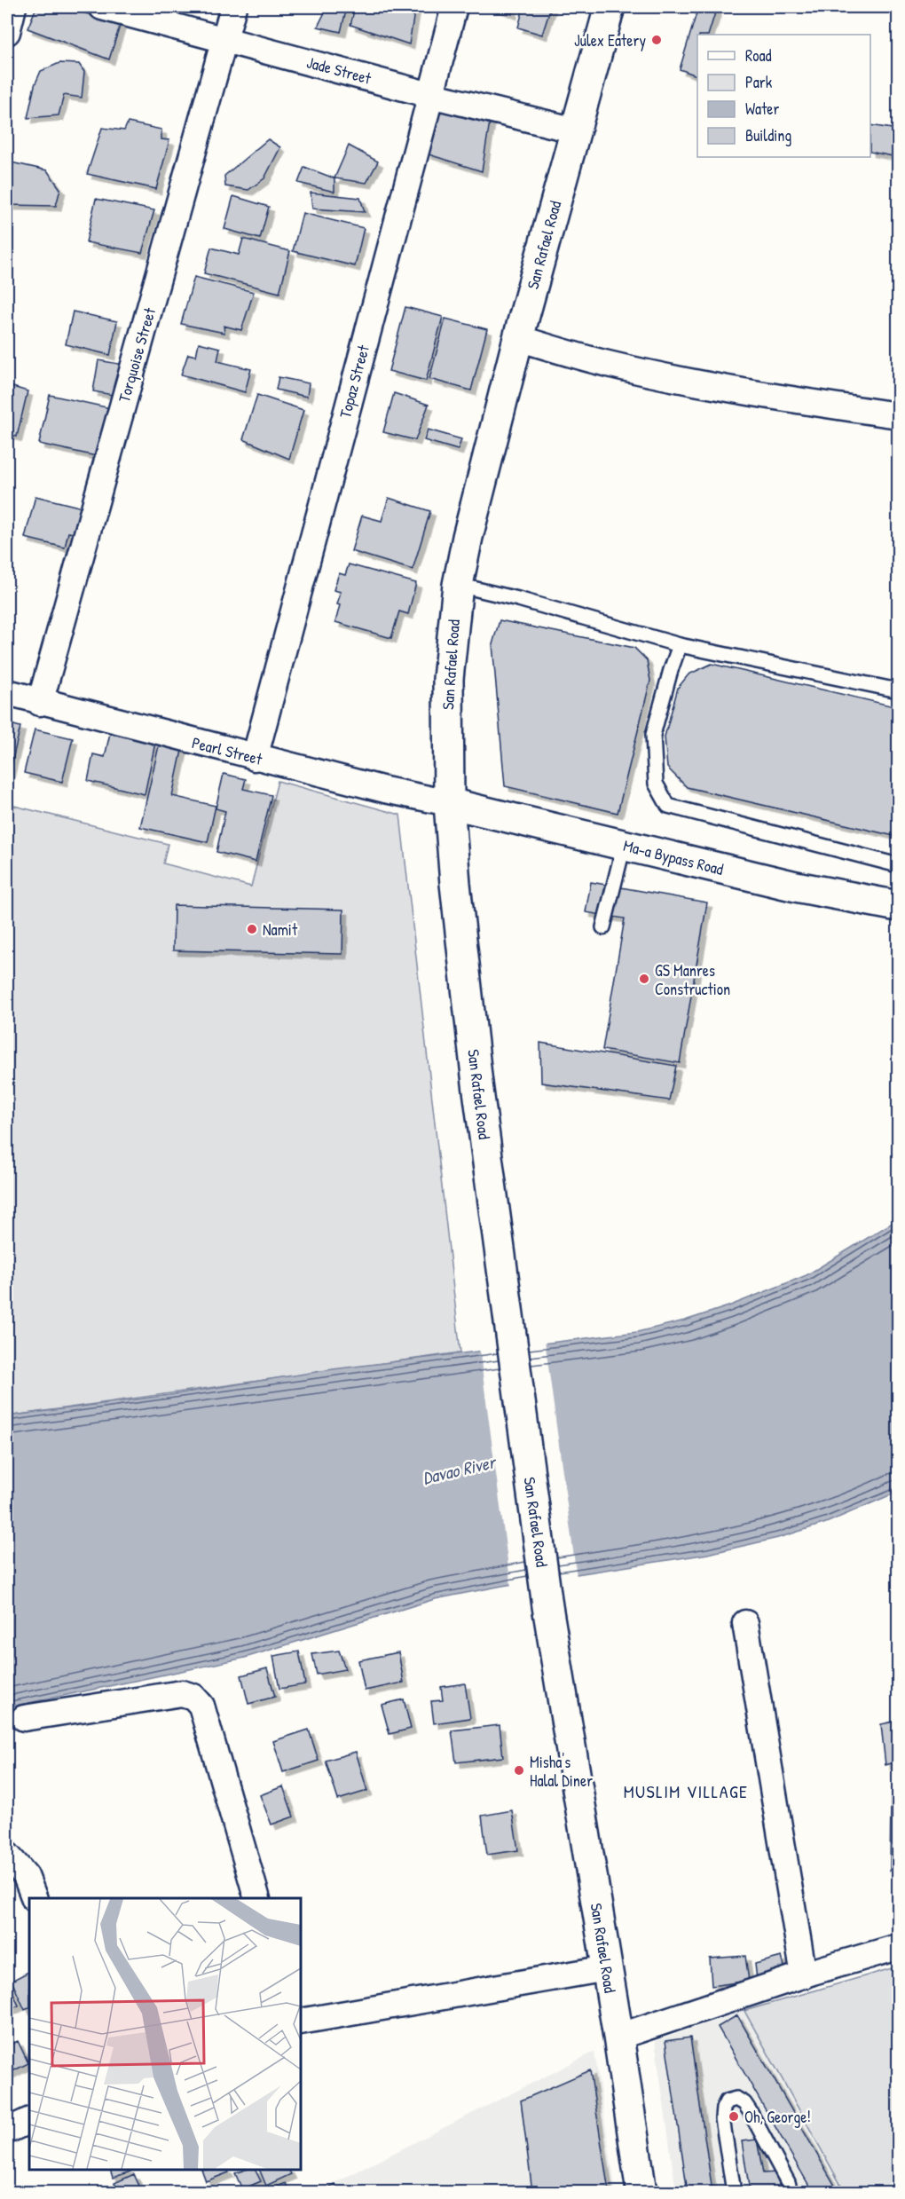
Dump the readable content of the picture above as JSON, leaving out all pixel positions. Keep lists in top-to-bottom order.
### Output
{
  "streets": {
    "main road": ["San Rafael Road", "Ma-a Bypass Road"],
    "street": [
      "Jade Street",
      "Torquoise Street",
      "Topaz Street",
      "Pearl Street"
    ]
  },
  "crossings": [
    ["Jade Street", "San Rafael Road"],
    ["Jade Street", "Torquoise Street"],
    ["Jade Street", "Topaz Street"],
    ["San Rafael Road", "Pearl Street"],
    ["San Rafael Road", "Ma-a Bypass Road"],
    ["Torquoise Street", "Pearl Street"],
    ["Topaz Street", "Pearl Street"],
    ["Pearl Street", "Ma-a Bypass Road"]
  ],
  "districts": ["MUSLIM VILLAGE"],
  "water": ["Davao River"],
  "places": [
    "Julex Eatery",
    "Namit",
    "GS Manres Construction",
    "Misha's Halal Diner",
    "Oh, George!"
  ],
  "legend": [
    "Road",
    "Park",
    "Water",
    "Building"
  ]
}
